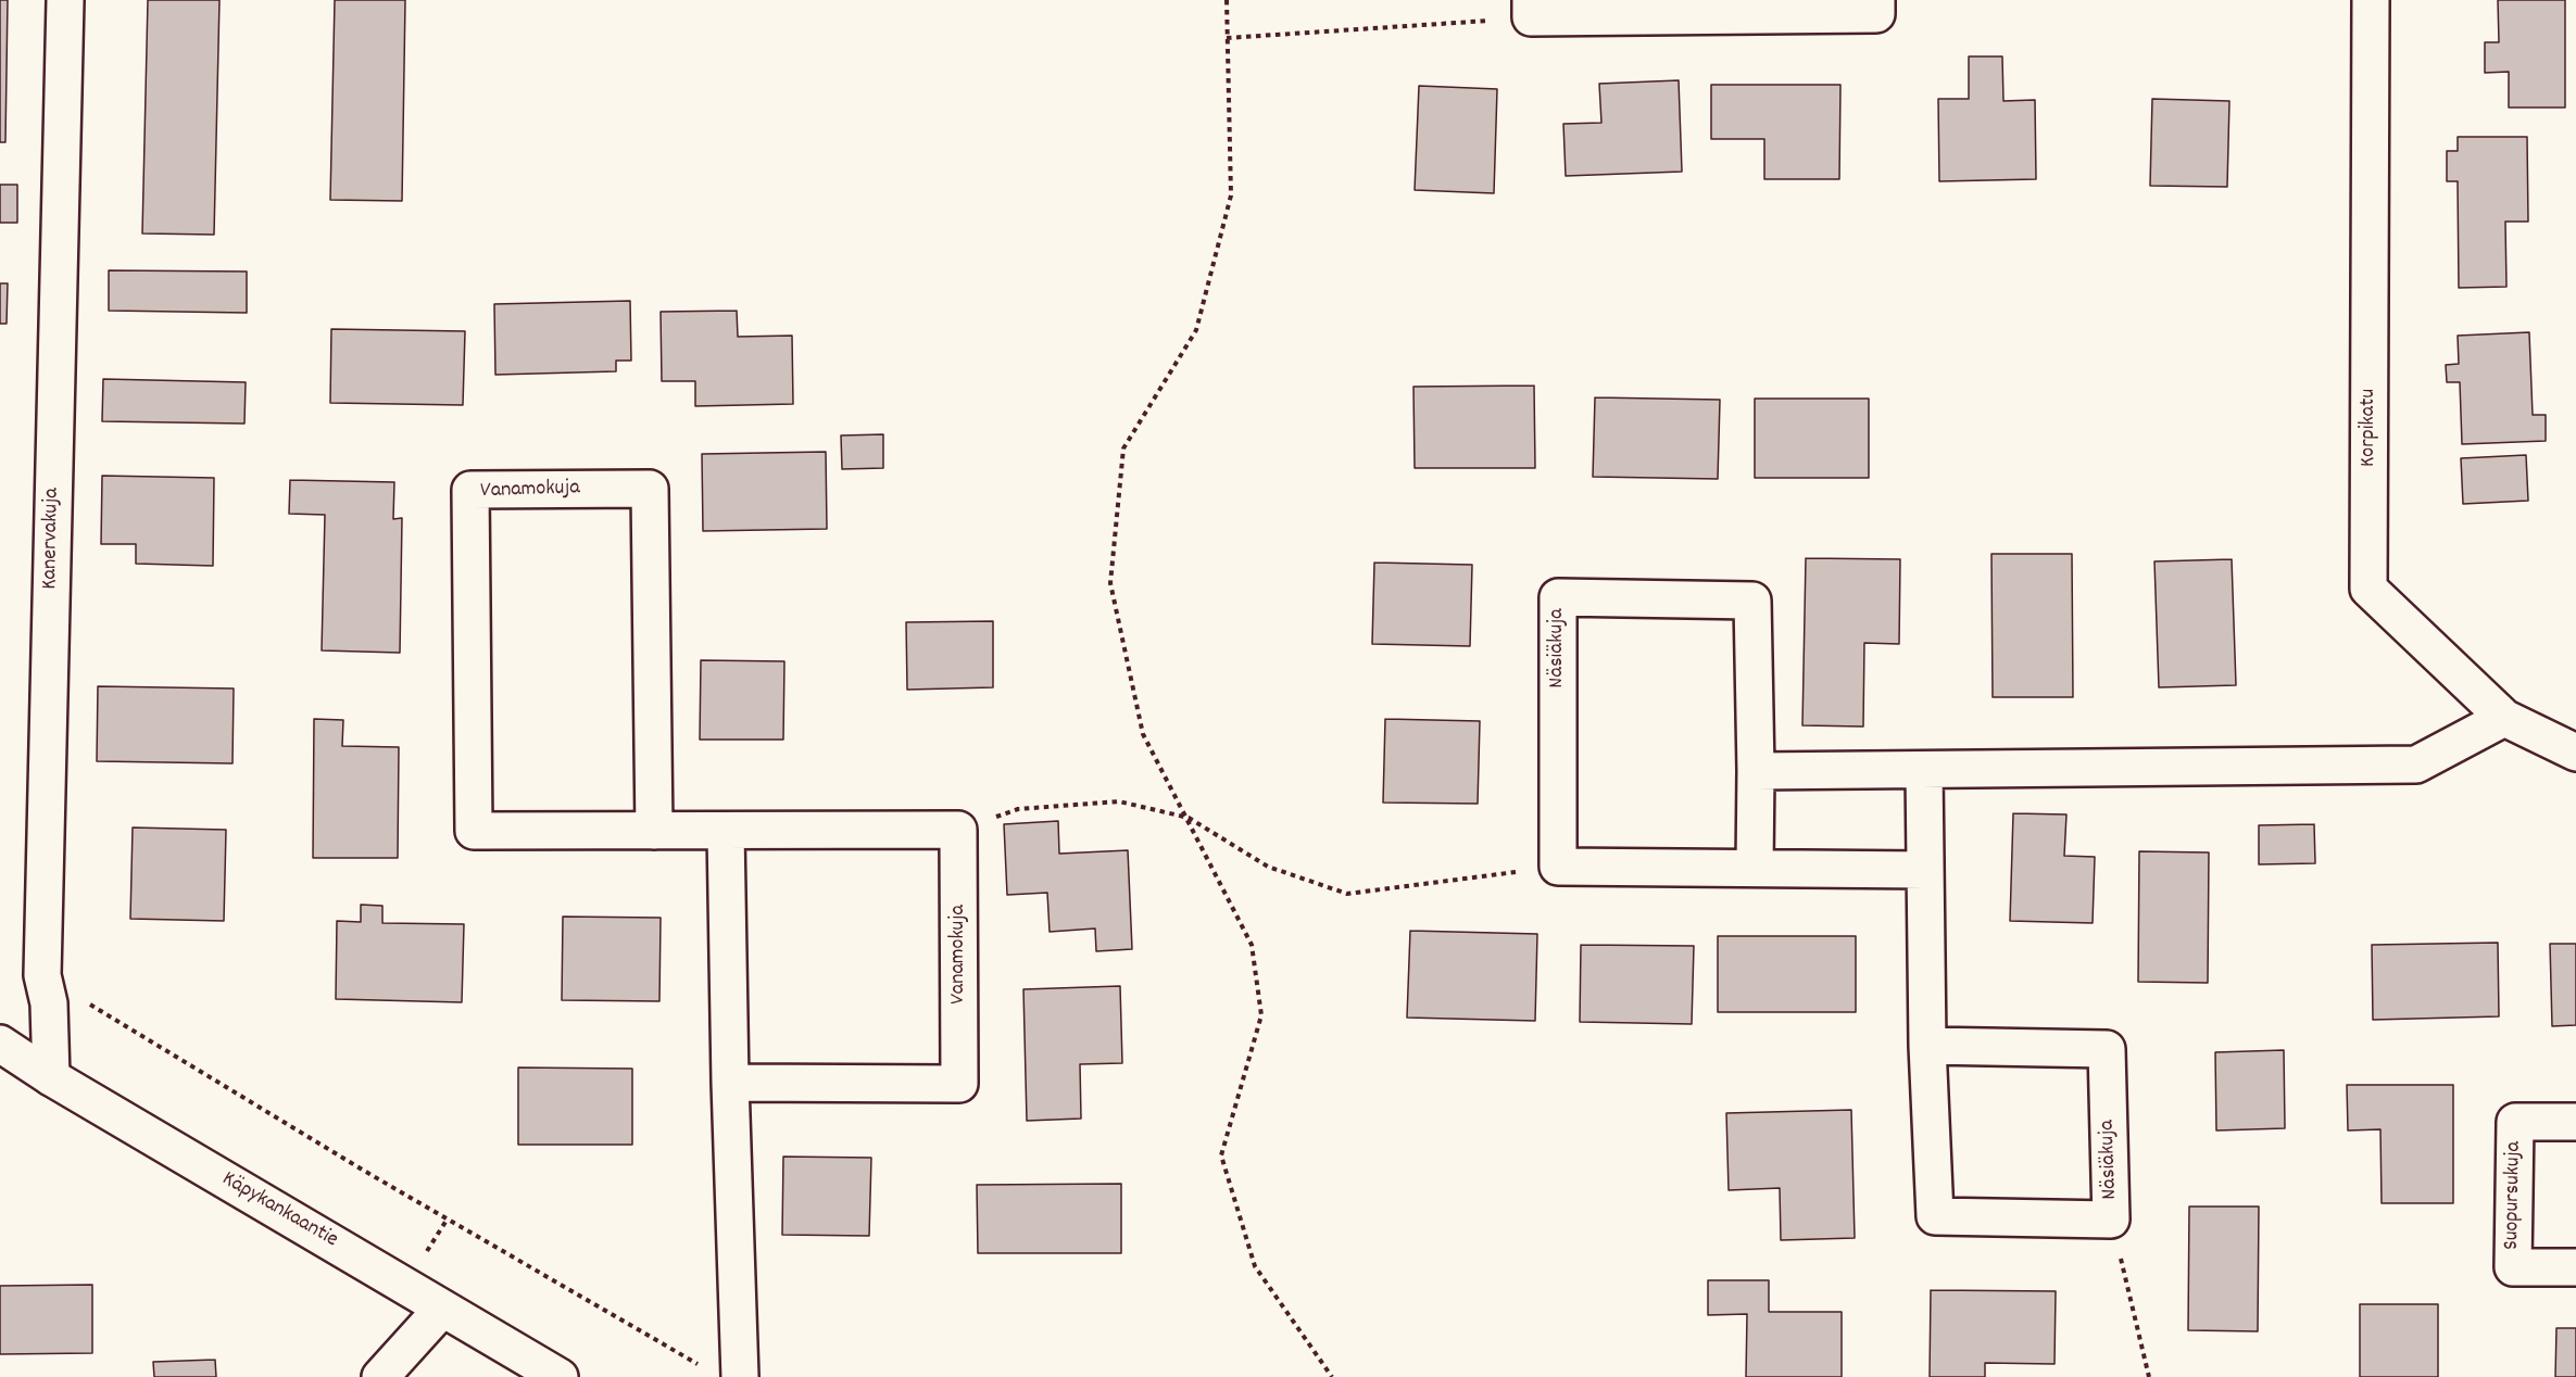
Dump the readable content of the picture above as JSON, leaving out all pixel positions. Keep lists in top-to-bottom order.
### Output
{
  "streets": {
    "street": [
      "Korpikatu",
      "Vanamokuja",
      "Kanervakuja",
      "Näsiäkuja",
      "Suopursukuja",
      "Käpykankaantie"
    ]
  },
  "crossings": [
    ["Kanervakuja", "Käpykankaantie"]
  ]
}
